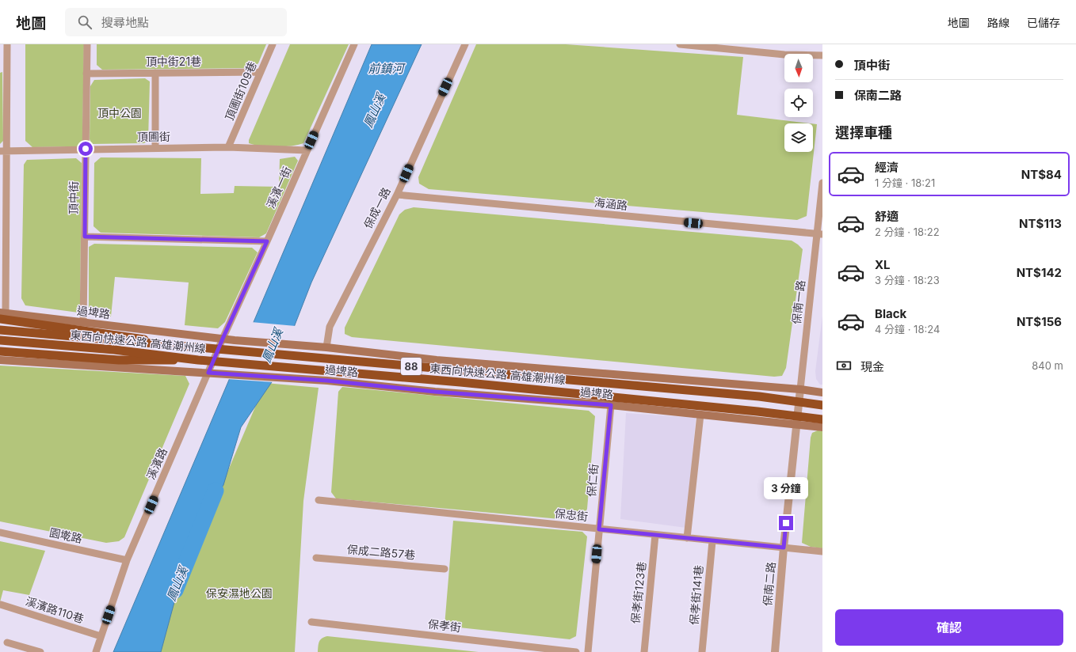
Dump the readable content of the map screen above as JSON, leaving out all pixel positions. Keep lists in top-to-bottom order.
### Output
{
  "streets": {
    "highway": ["東西向快速公路 高雄潮州線", "88"],
    "main road": ["過埤路"],
    "street": [
      "頂中街21巷",
      "頂圃街109巷",
      "頂圃街",
      "溪濱一街",
      "頂中街",
      "海涵路",
      "保成一路",
      "保南一路",
      "溪濱路",
      "保仁街",
      "保忠街",
      "園墘路",
      "保成二路57巷",
      "保南二路",
      "保孝街123巷",
      "保孝街141巷",
      "溪濱路110巷",
      "保孝街"
    ]
  },
  "crossings": [
    ["頂中街21巷", "頂圃街109巷"],
    ["頂中街21巷", "頂中街"],
    ["頂圃街109巷", "頂圃街"],
    ["頂圃街", "溪濱一街"],
    ["頂圃街", "頂中街"],
    ["溪濱一街", "過埤路"],
    ["溪濱一街", "溪濱路"],
    ["頂中街", "過埤路"],
    ["海涵路", "保成一路"],
    ["海涵路", "保南一路"],
    ["保成一路", "過埤路"],
    ["保南一路", "過埤路"],
    ["保南一路", "保南二路"],
    ["過埤路", "溪濱路"],
    ["過埤路", "保仁街"],
    ["過埤路", "保南二路"],
    ["溪濱路", "園墘路"],
    ["溪濱路", "溪濱路110巷"],
    ["保仁街", "保忠街"],
    ["保忠街", "保南二路"],
    ["保忠街", "保孝街123巷"],
    ["保忠街", "保孝街141巷"]
  ],
  "water": ["前鎮河", "鳳山溪"],
  "parks": ["頂中公園", "保安濕地公園"],
  "north": "bottom",
  "page": {
    "header": "地圖",
    "search": "搜尋地點",
    "nav": ["地圖", "路線", "已儲存"],
    "banner": ["頂中街", "保南二路"],
    "heading": "選擇車種",
    "list": [
      {
        "name": "經濟",
        "note": "1 分鐘 · 18:21",
        "value": "NT$84"
      },
      {
        "name": "舒適",
        "note": "2 分鐘 · 18:22",
        "value": "NT$113"
      },
      {
        "name": "XL",
        "note": "3 分鐘 · 18:23",
        "value": "NT$142"
      },
      {
        "name": "Black",
        "note": "4 分鐘 · 18:24",
        "value": "NT$156"
      }
    ],
    "pay": ["現金", "840 m"],
    "bubble": "3 分鐘",
    "buttons": "確認"
  }
}
